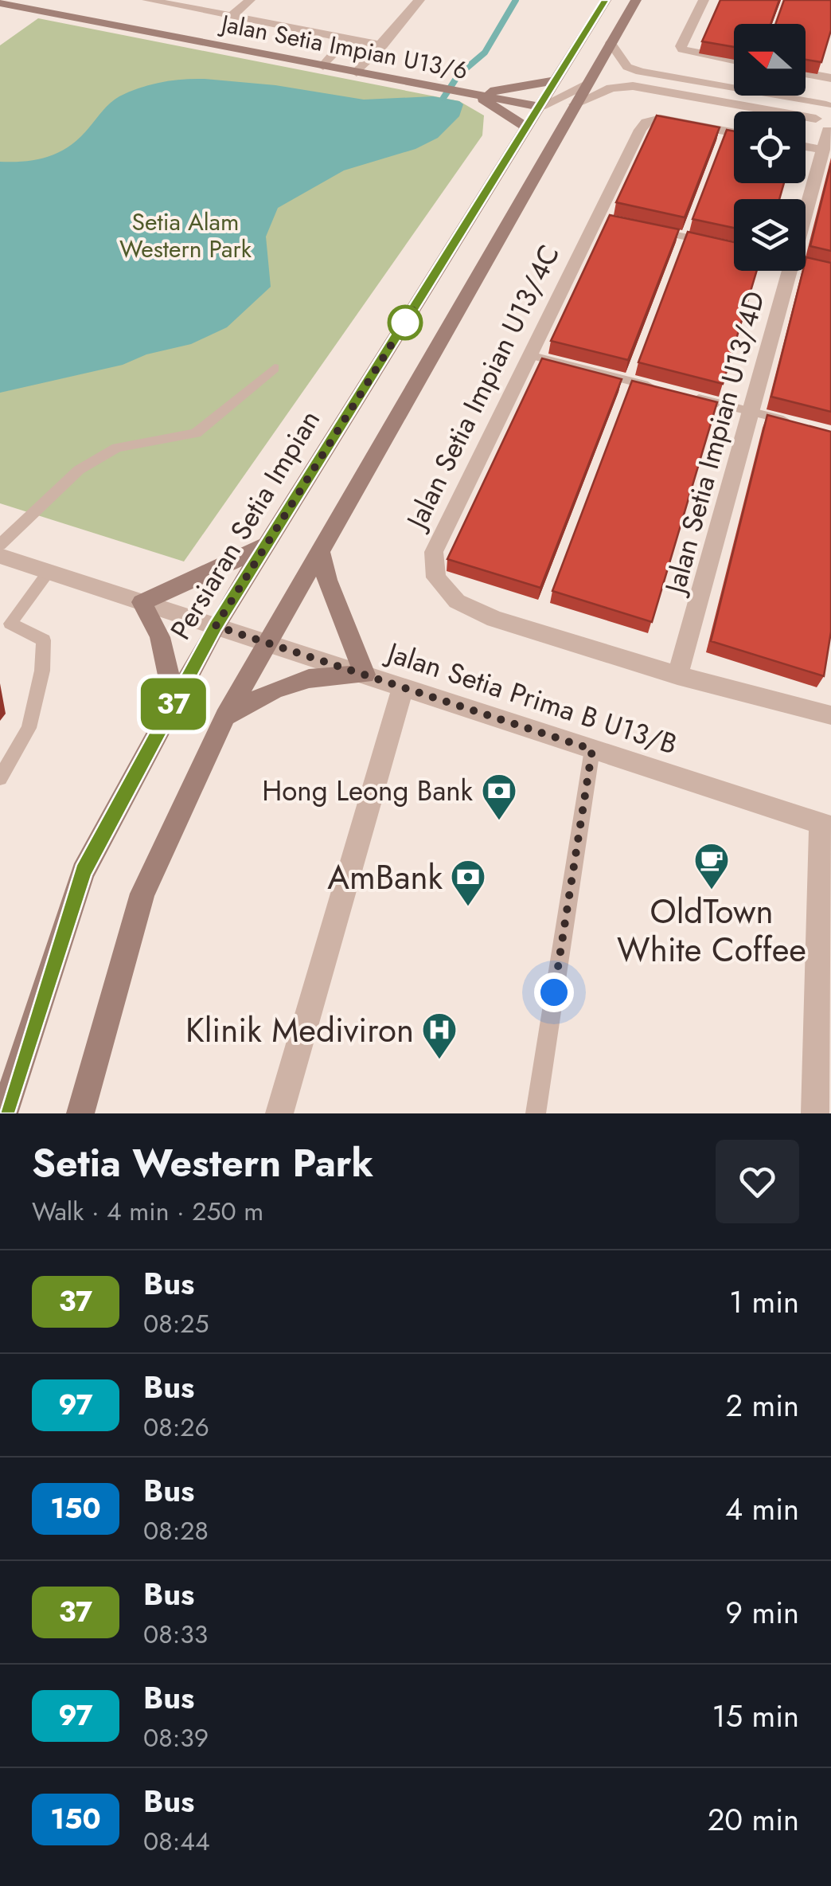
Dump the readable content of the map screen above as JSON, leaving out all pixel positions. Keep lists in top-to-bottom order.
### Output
{
  "streets": {
    "street": [
      "Jalan Setia Impian U13/6",
      "Jalan Setia Impian U13/4C",
      "Jalan Setia Impian U13/4D",
      "Persiaran Setia Impian",
      "Jalan Setia Prima B U13/B"
    ]
  },
  "crossings": [
    ["Jalan Setia Impian U13/6", "Persiaran Setia Impian"],
    ["Jalan Setia Impian U13/4C", "Jalan Setia Impian U13/4D"],
    ["Persiaran Setia Impian", "Jalan Setia Prima B U13/B"]
  ],
  "parks": ["Setia Alam Western Park"],
  "places": {
    "bank": ["Hong Leong Bank", "AmBank"],
    "cafe": ["OldTown White Coffee"],
    "hospital": ["Klinik Mediviron"]
  },
  "lines": ["bus line 37"],
  "north": "left",
  "page": {
    "on_map": "37",
    "heading": ["Setia Western Park", "Walk · 4 min · 250 m"],
    "list": [
      {
        "mark": "37",
        "name": "Bus",
        "note": "08:25",
        "value": "1 min"
      },
      {
        "mark": "97",
        "name": "Bus",
        "note": "08:26",
        "value": "2 min"
      },
      {
        "mark": "150",
        "name": "Bus",
        "note": "08:28",
        "value": "4 min"
      },
      {
        "mark": "37",
        "name": "Bus",
        "note": "08:33",
        "value": "9 min"
      },
      {
        "mark": "97",
        "name": "Bus",
        "note": "08:39",
        "value": "15 min"
      },
      {
        "mark": "150",
        "name": "Bus",
        "note": "08:44",
        "value": "20 min"
      }
    ]
  }
}
